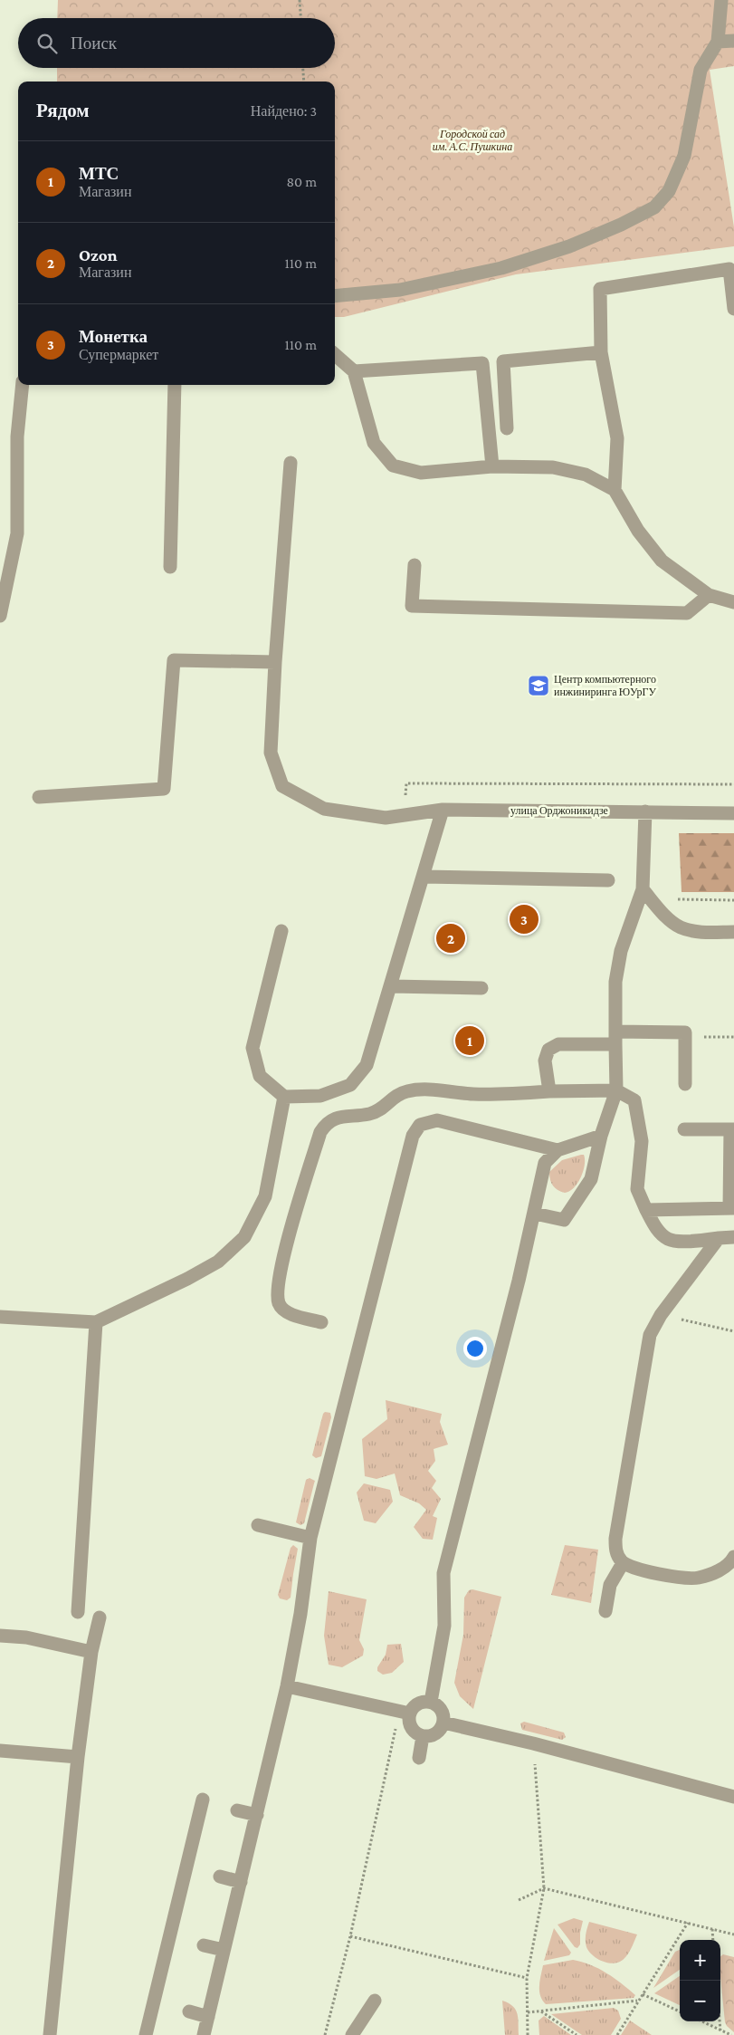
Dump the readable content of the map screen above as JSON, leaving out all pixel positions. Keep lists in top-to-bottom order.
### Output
{
  "streets": {
    "street": ["улица Орджоникидзе"]
  },
  "parks": ["Городской сад им. А.С. Пушкина"],
  "places": {
    "school or university": ["Центр компьютерного инжиниринга ЮУрГУ"]
  },
  "page": {
    "search": "Поиск",
    "heading": ["Рядом", "Найдено: 3"],
    "list": [
      {
        "mark": "1",
        "name": "МТС",
        "note": "Магазин",
        "value": "80 m"
      },
      {
        "mark": "2",
        "name": "Ozon",
        "note": "Магазин",
        "value": "110 m"
      },
      {
        "mark": "3",
        "name": "Монетка",
        "note": "Супермаркет",
        "value": "110 m"
      }
    ],
    "pins": ["3", "2", "1"],
    "map_buttons": ["+", "−"]
  }
}
